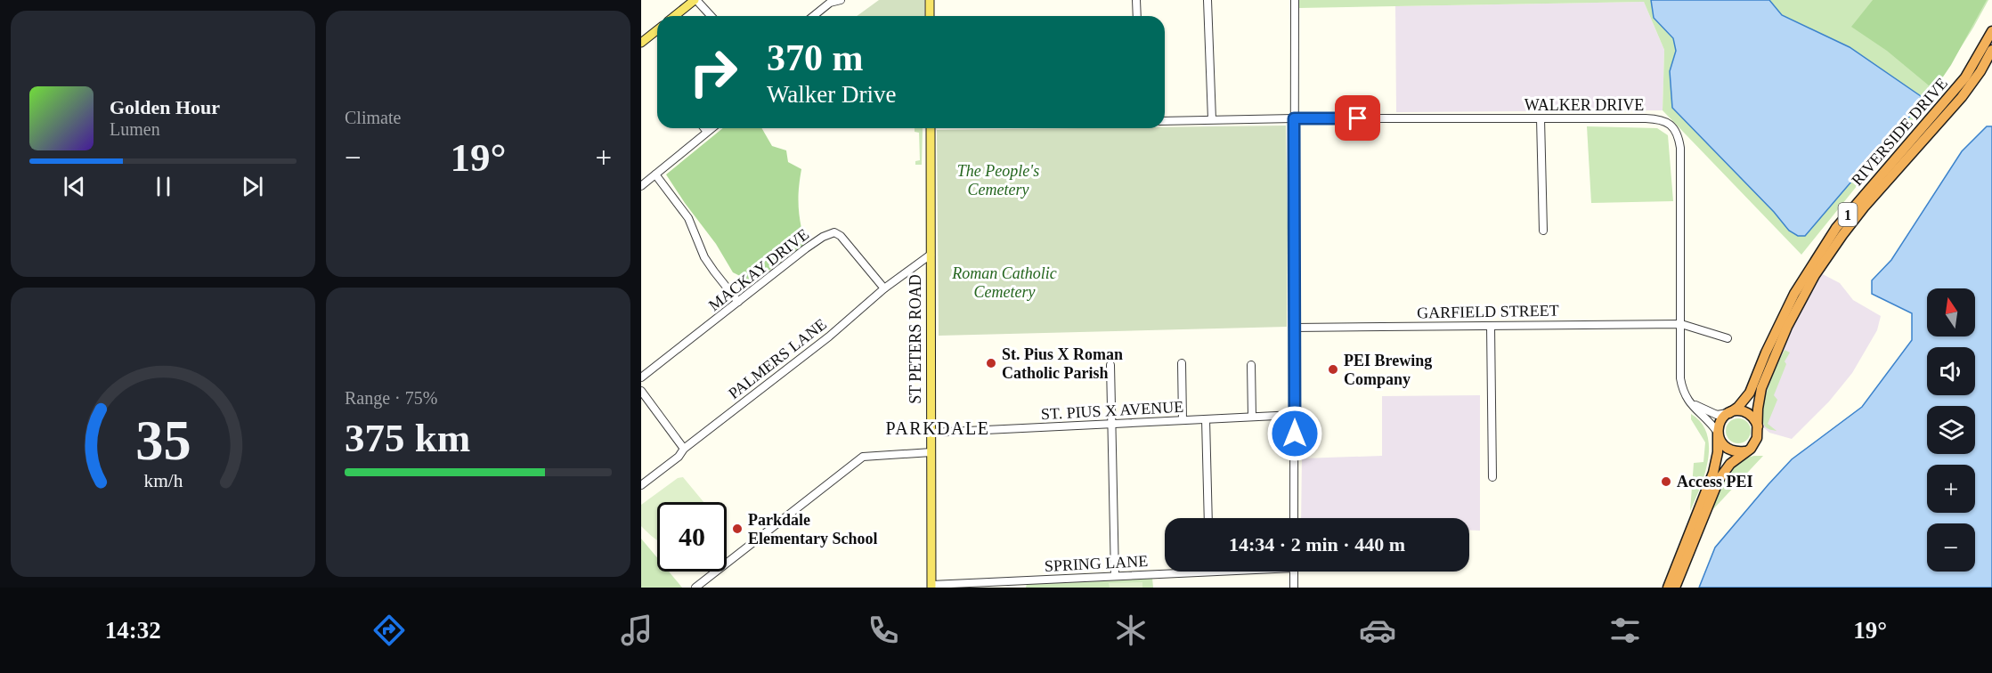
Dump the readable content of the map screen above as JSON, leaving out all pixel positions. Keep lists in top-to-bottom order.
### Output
{
  "streets": {
    "highway": ["RIVERSIDE DRIVE", "1"],
    "main road": ["ST PETERS ROAD"],
    "street": [
      "WALKER DRIVE",
      "MACKAY DRIVE",
      "GARFIELD STREET",
      "PALMERS LANE",
      "ST. PIUS X AVENUE",
      "SPRING LANE"
    ]
  },
  "crossings": [
    ["WALKER DRIVE", "GARFIELD STREET"],
    ["MACKAY DRIVE", "PALMERS LANE"],
    ["ST PETERS ROAD", "PALMERS LANE"],
    ["ST PETERS ROAD", "ST. PIUS X AVENUE"],
    ["ST PETERS ROAD", "SPRING LANE"]
  ],
  "districts": ["PARKDALE"],
  "parks": ["The People's Cemetery", "Roman Catholic Cemetery"],
  "places": [
    "St. Pius X Roman Catholic Parish",
    "PEI Brewing Company",
    "Access PEI",
    "Parkdale Elementary School"
  ],
  "north": "top",
  "page": {
    "tile": [
      "Climate",
      ["Range · 75%", "375 km"]
    ],
    "turn": ["370 m", "Walker Drive"],
    "song": ["Golden Hour", "Lumen"],
    "heat": ["−", "19°", "+"],
    "map_buttons": ["+", "−"],
    "limit": "40",
    "trip": "14:34 · 2 min · 440 m",
    "tabs": ["14:32", "19°"],
    "gauge": ["35", "km/h"]
  }
}
